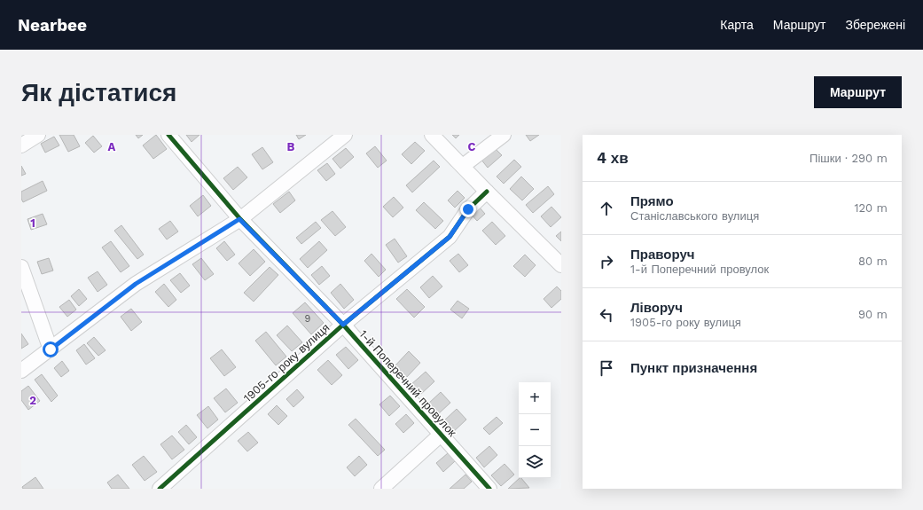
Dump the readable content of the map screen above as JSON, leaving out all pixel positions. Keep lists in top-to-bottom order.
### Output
{
  "streets": {
    "street": ["1905-го року вулиця", "1-й Поперечний провулок"]
  },
  "crossings": [
    ["1905-го року вулиця", "1-й Поперечний провулок"]
  ],
  "house_numbers": ["9"],
  "page": {
    "header": "Nearbee",
    "nav": ["Карта", "Маршрут", "Збережені"],
    "buttons": "Маршрут",
    "title": "Як дістатися",
    "heading": ["4 хв", "Пішки · 290 m"],
    "list": [
      ["Прямо", "Станіславського вулиця", "120 m"],
      ["Праворуч", "1-й Поперечний провулок", "80 m"],
      ["Ліворуч", "1905-го року вулиця", "90 m"],
      "Пункт призначення"
    ],
    "map_buttons": ["+", "−"]
  },
  "grid": {
    "columns": ["A", "B", "C"],
    "rows": ["1", "2"]
  }
}
